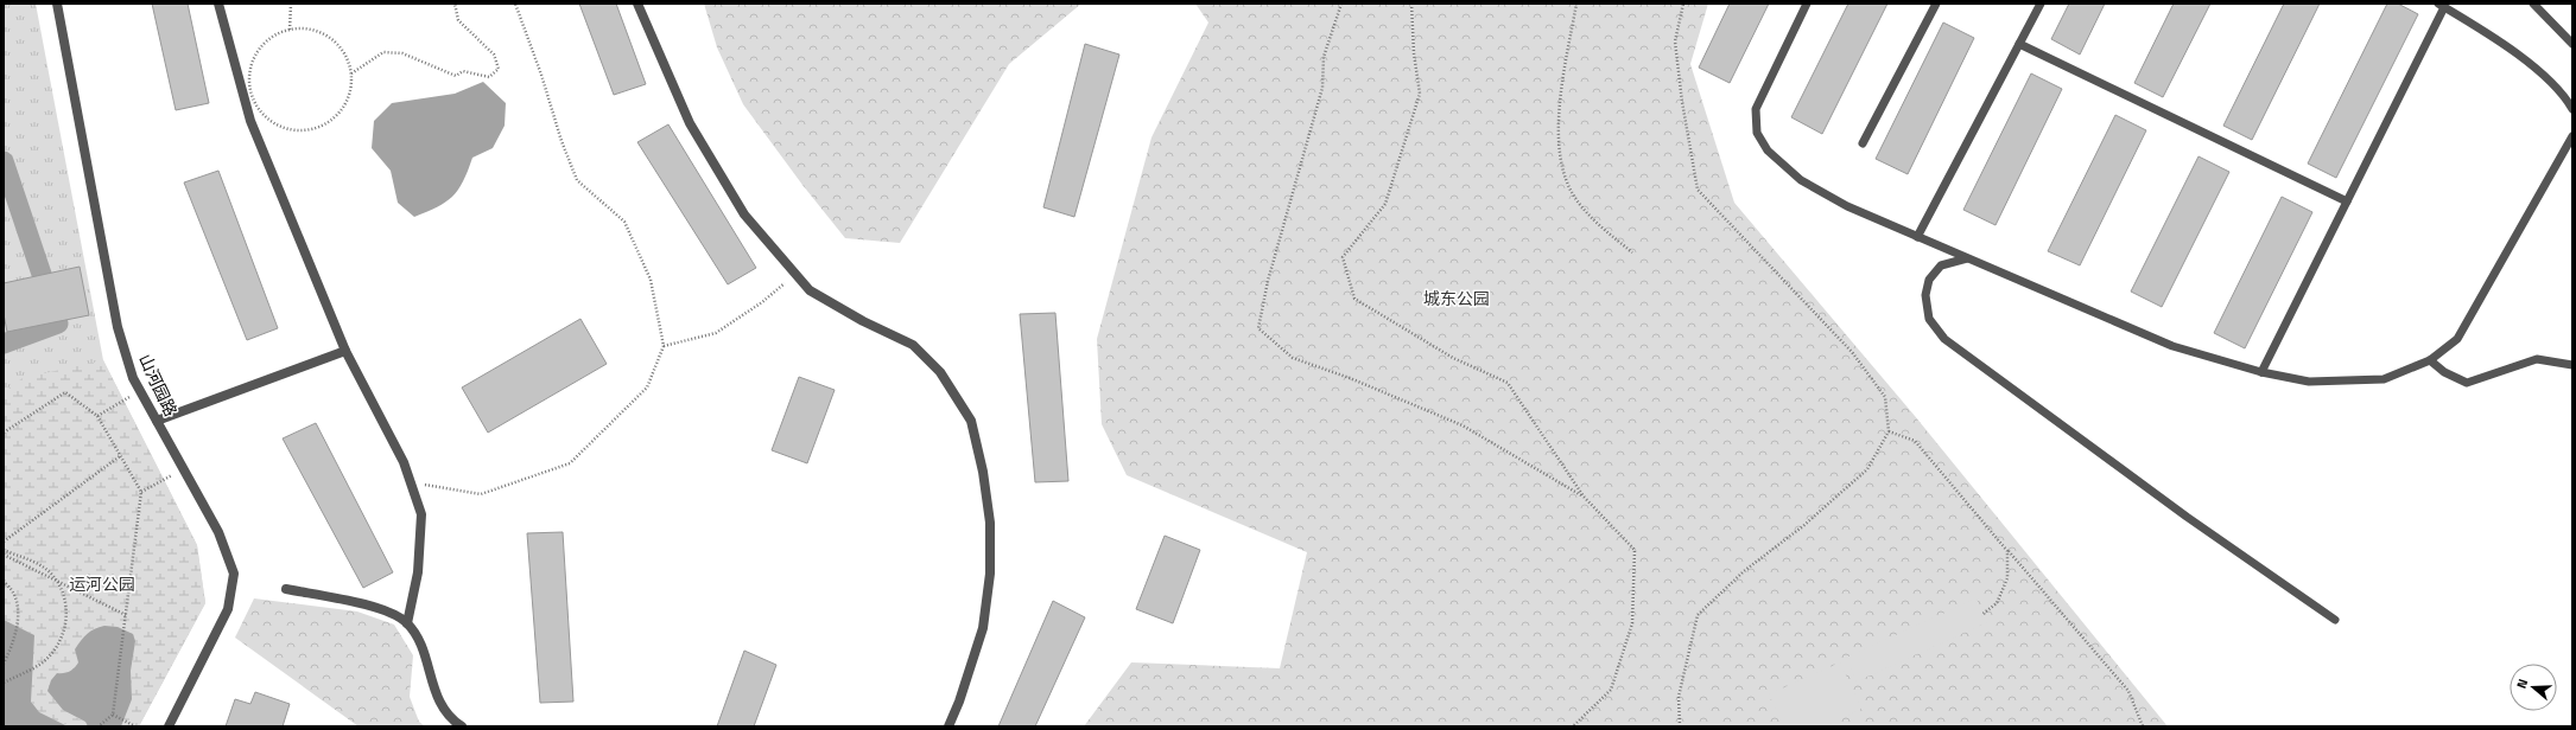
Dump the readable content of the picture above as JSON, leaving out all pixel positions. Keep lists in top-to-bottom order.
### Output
{
  "streets": {
    "street": ["山河园路"]
  },
  "parks": ["城东公园", "运河公园"],
  "north": "left"
}
